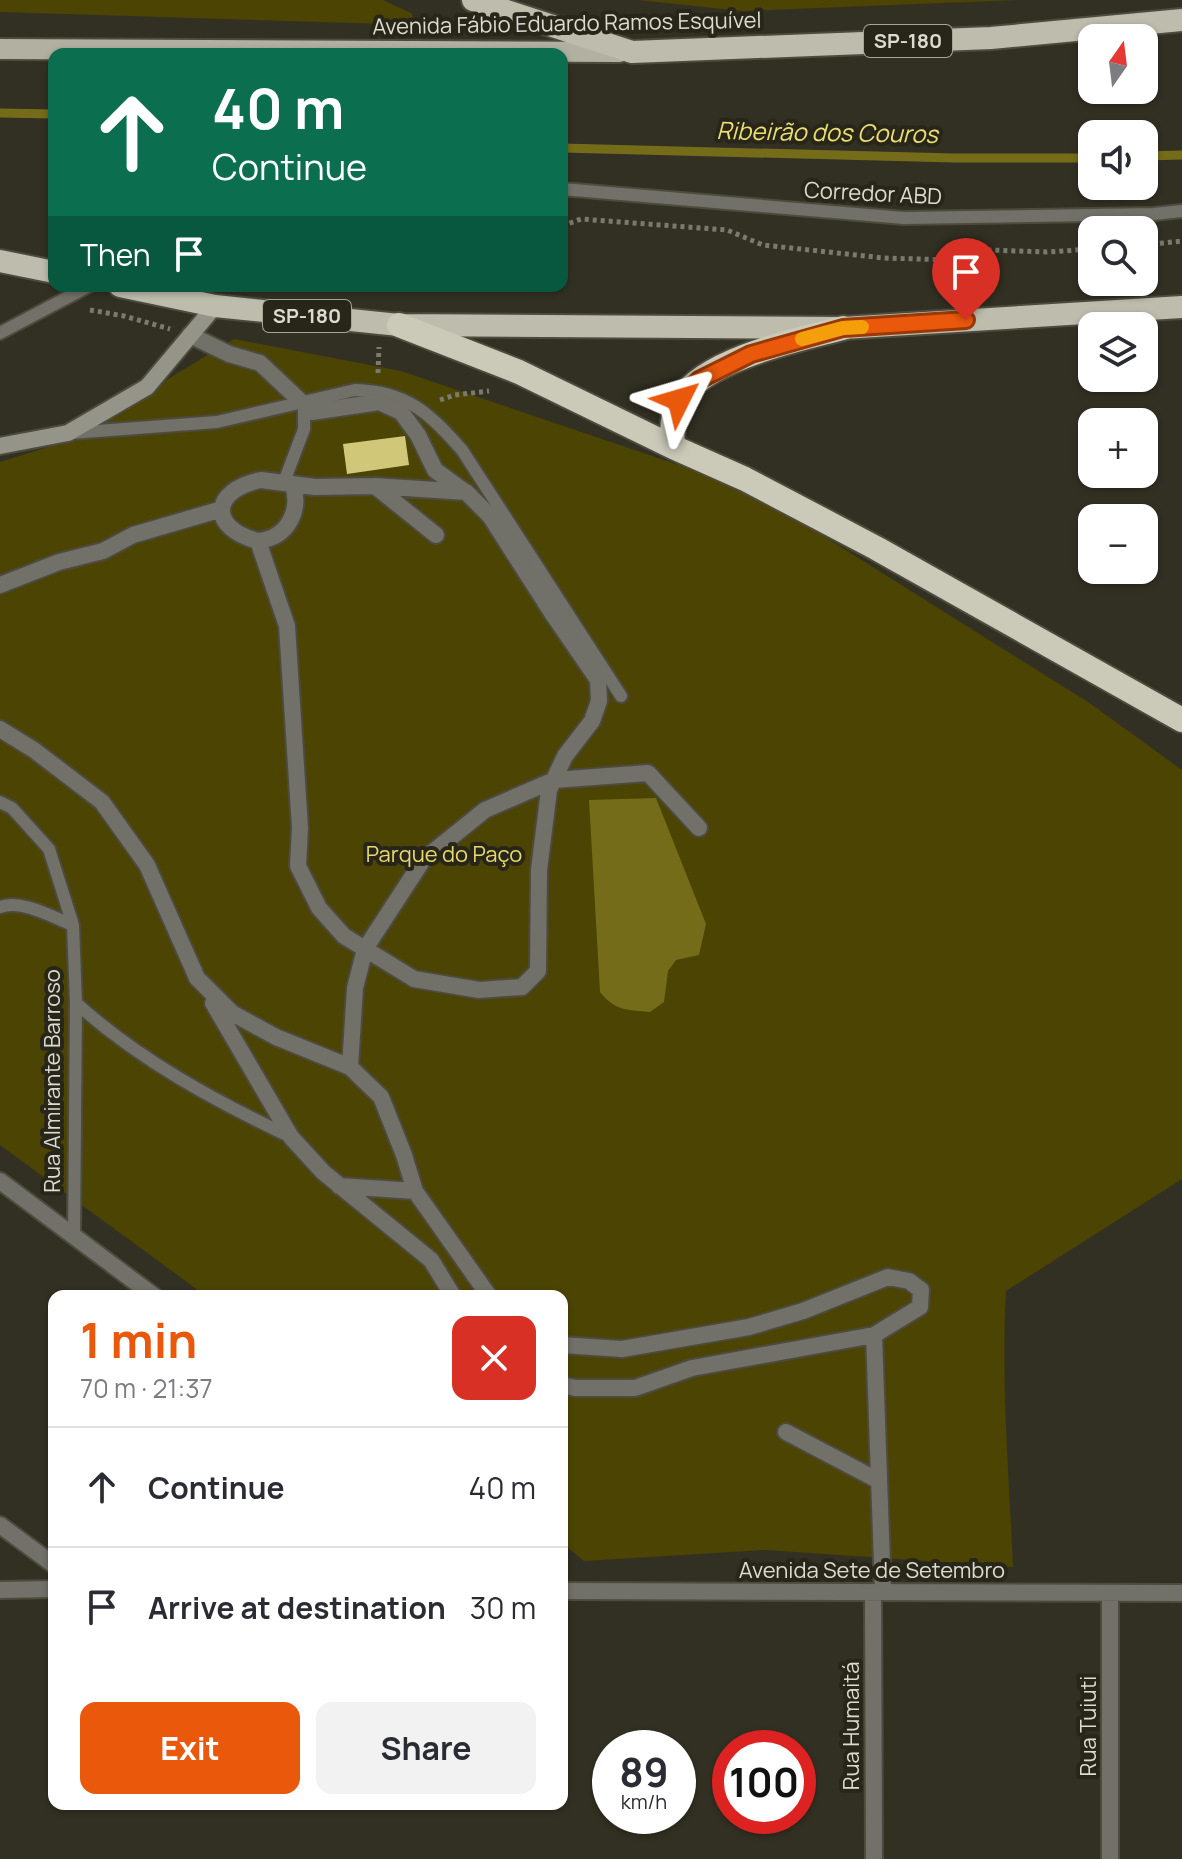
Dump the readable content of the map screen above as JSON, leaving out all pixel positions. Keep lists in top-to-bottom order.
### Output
{
  "streets": {
    "highway": ["Avenida Fábio Eduardo Ramos Esquível", "SP-180"],
    "street": [
      "Rua Almirante Barroso",
      "Avenida Sete de Setembro",
      "Rua Humaitá",
      "Rua Tuiuti"
    ],
    "lane": ["Corredor ABD"]
  },
  "crossings": [
    ["Avenida Sete de Setembro", "Rua Humaitá"],
    ["Avenida Sete de Setembro", "Rua Tuiuti"]
  ],
  "water": ["Ribeirão dos Couros"],
  "parks": ["Parque do Paço"],
  "north": "top",
  "page": {
    "map_buttons": ["+", "−"],
    "turn": ["40 m", "Continue"],
    "then": "Then",
    "heading": ["1 min", "70 m · 21:37"],
    "list": [
      {
        "name": "Continue",
        "value": "40 m"
      },
      {
        "name": "Arrive at destination",
        "value": "30 m"
      }
    ],
    "buttons": ["Exit", "Share"],
    "speed": "89 km/h",
    "limit": "100"
  }
}
